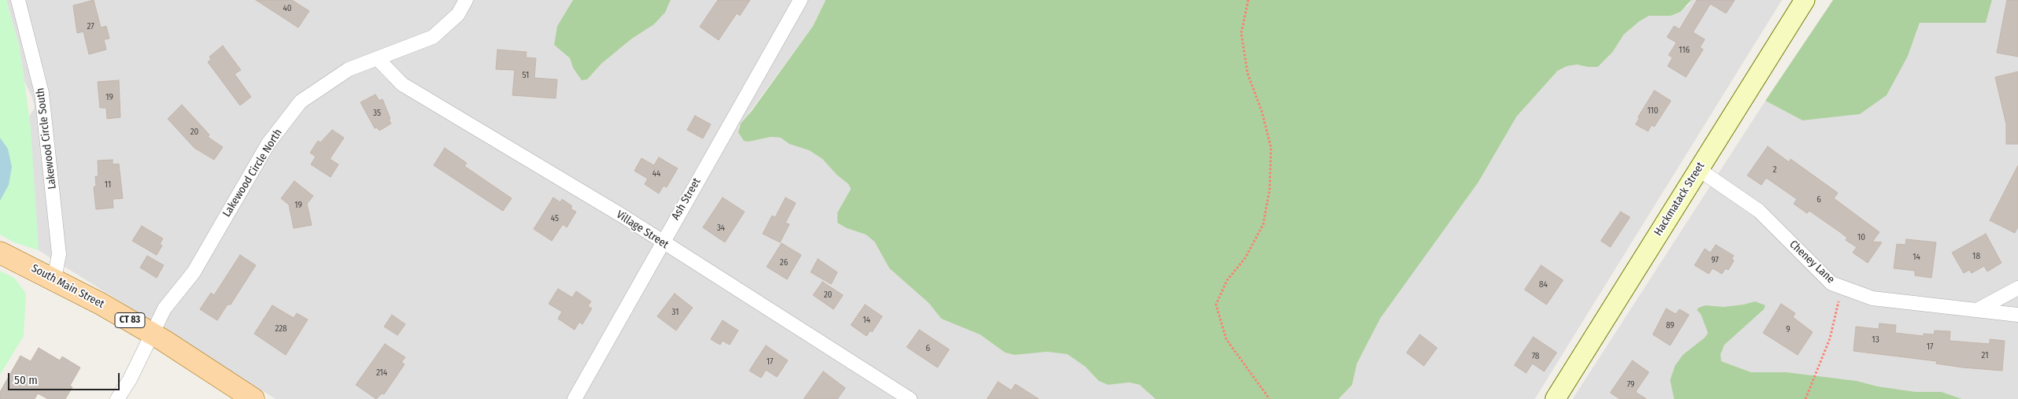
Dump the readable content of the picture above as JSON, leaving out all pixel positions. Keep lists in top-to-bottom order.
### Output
{
  "streets": {
    "main road": ["South Main Street", "CT 83"],
    "street": [
      "Lakewood Circle South",
      "Lakewood Circle North",
      "Ash Street",
      "Hackmatack Street",
      "Village Street",
      "Cheney Lane"
    ]
  },
  "crossings": [
    ["Lakewood Circle South", "South Main Street"],
    ["Lakewood Circle North", "Village Street"],
    ["Lakewood Circle North", "South Main Street"],
    ["Ash Street", "Village Street"],
    ["Hackmatack Street", "Cheney Lane"]
  ],
  "house_numbers": [
    "40",
    "27",
    "116",
    "51",
    "19",
    "110",
    "35",
    "20",
    "2",
    "44",
    "11",
    "6",
    "19",
    "45",
    "34",
    "10",
    "18",
    "14",
    "97",
    "26",
    "84",
    "20",
    "31",
    "14",
    "89",
    "228",
    "9",
    "13",
    "17",
    "6",
    "21",
    "78",
    "17",
    "214",
    "79"
  ],
  "scale_bar": "50 m"
}
